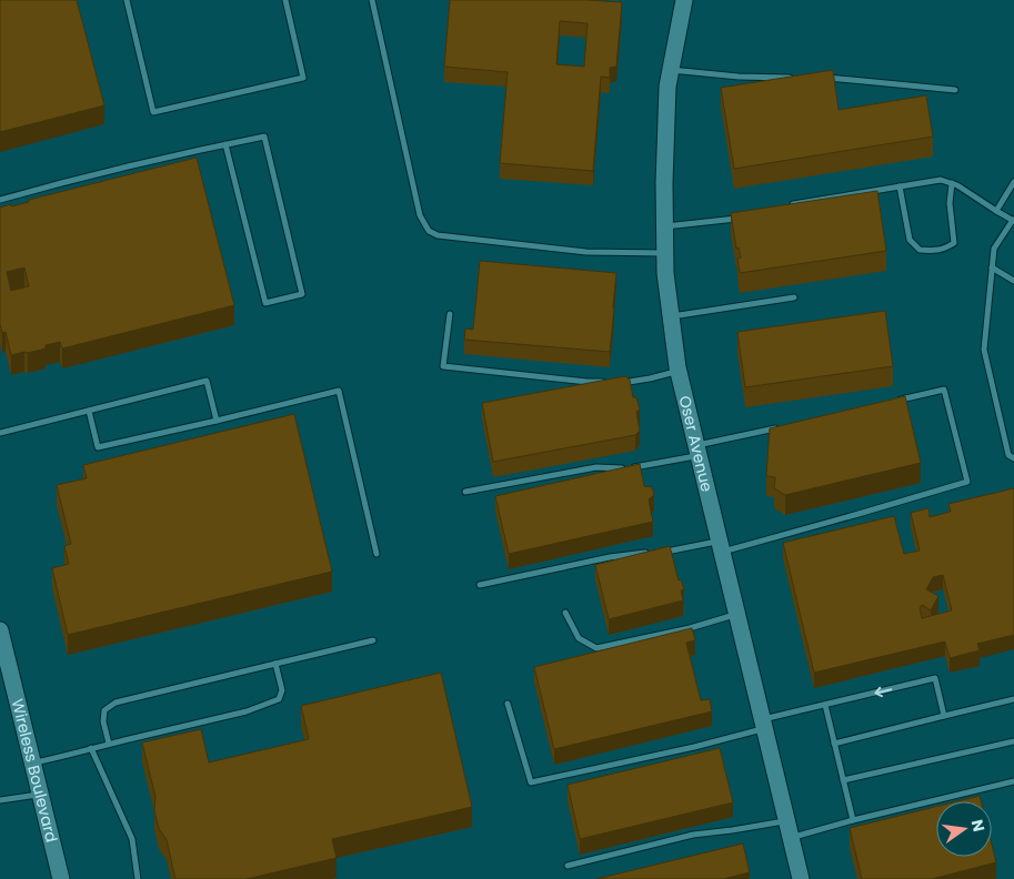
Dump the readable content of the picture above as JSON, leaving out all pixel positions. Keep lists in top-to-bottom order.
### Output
{
  "streets": {
    "street": ["Oser Avenue", "Wireless Boulevard"]
  },
  "north": "right"
}
